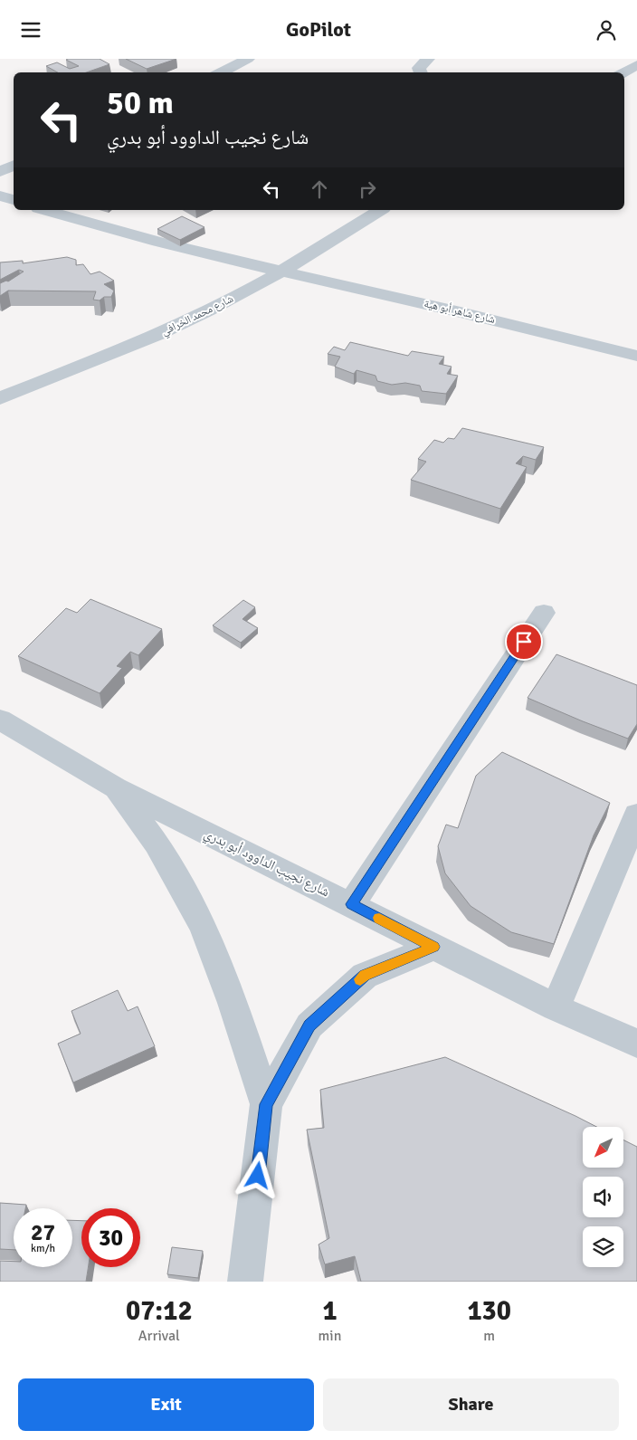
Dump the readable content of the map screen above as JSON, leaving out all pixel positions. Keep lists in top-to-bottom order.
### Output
{
  "streets": {
    "street": ["شارع شاهر أبو هية", "شارع محمد الخرافي", "شارع نجيب الداوود أبو بدري"]
  },
  "crossings": [
    ["شارع شاهر أبو هية", "شارع محمد الخرافي"]
  ],
  "north": "bottom left",
  "page": {
    "header": "GoPilot",
    "turn": ["50 m", "شارع نجيب الداوود أبو بدري"],
    "speed": "27 km/h",
    "limit": "30",
    "eta": [
      "07:12",
      "Arrival",
      "1",
      "min",
      "130",
      "m"
    ],
    "buttons": ["Exit", "Share"]
  }
}
